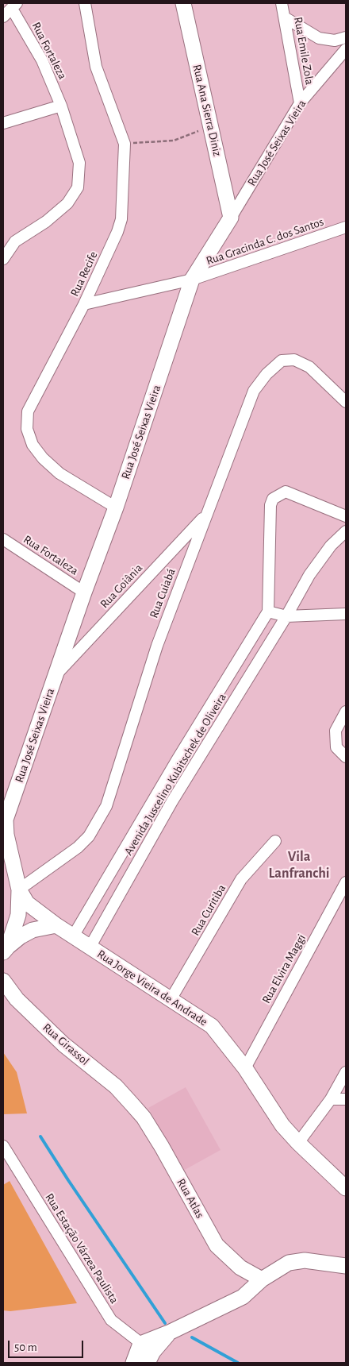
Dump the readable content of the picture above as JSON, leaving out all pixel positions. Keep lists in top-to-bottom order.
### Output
{
  "streets": {
    "street": [
      "Rua Fortaleza",
      "Rua Emile Zola",
      "Rua Ana Sierra Diniz",
      "Rua José Seixas Vieira",
      "Rua Gracinda C. dos Santos",
      "Rua Recife",
      "Rua Goiânia",
      "Rua Cuiabá",
      "Avenida Juscelino Kubitschek de Oliveira",
      "Rua Curitiba",
      "Rua Elvira Maggi",
      "Rua Jorge Vieira de Andrade",
      "Rua Girassol",
      "Rua Atlas",
      "Rua Estação Várzea Paulista"
    ]
  },
  "crossings": [
    ["Rua Fortaleza", "Rua José Seixas Vieira"],
    ["Rua Emile Zola", "Rua José Seixas Vieira"],
    ["Rua Ana Sierra Diniz", "Rua José Seixas Vieira"],
    ["Rua José Seixas Vieira", "Rua Gracinda C. dos Santos"],
    ["Rua José Seixas Vieira", "Rua Recife"],
    ["Rua José Seixas Vieira", "Rua Goiânia"],
    ["Rua José Seixas Vieira", "Rua Jorge Vieira de Andrade"],
    ["Rua Gracinda C. dos Santos", "Rua Recife"],
    ["Rua Goiânia", "Rua Cuiabá"],
    ["Rua Cuiabá", "Rua Jorge Vieira de Andrade"],
    ["Avenida Juscelino Kubitschek de Oliveira", "Rua Jorge Vieira de Andrade"],
    ["Rua Curitiba", "Rua Jorge Vieira de Andrade"],
    ["Rua Elvira Maggi", "Rua Jorge Vieira de Andrade"],
    ["Rua Girassol", "Rua Atlas"]
  ],
  "districts": ["Vila Lanfranchi"],
  "scale_bar": "50 m"
}
